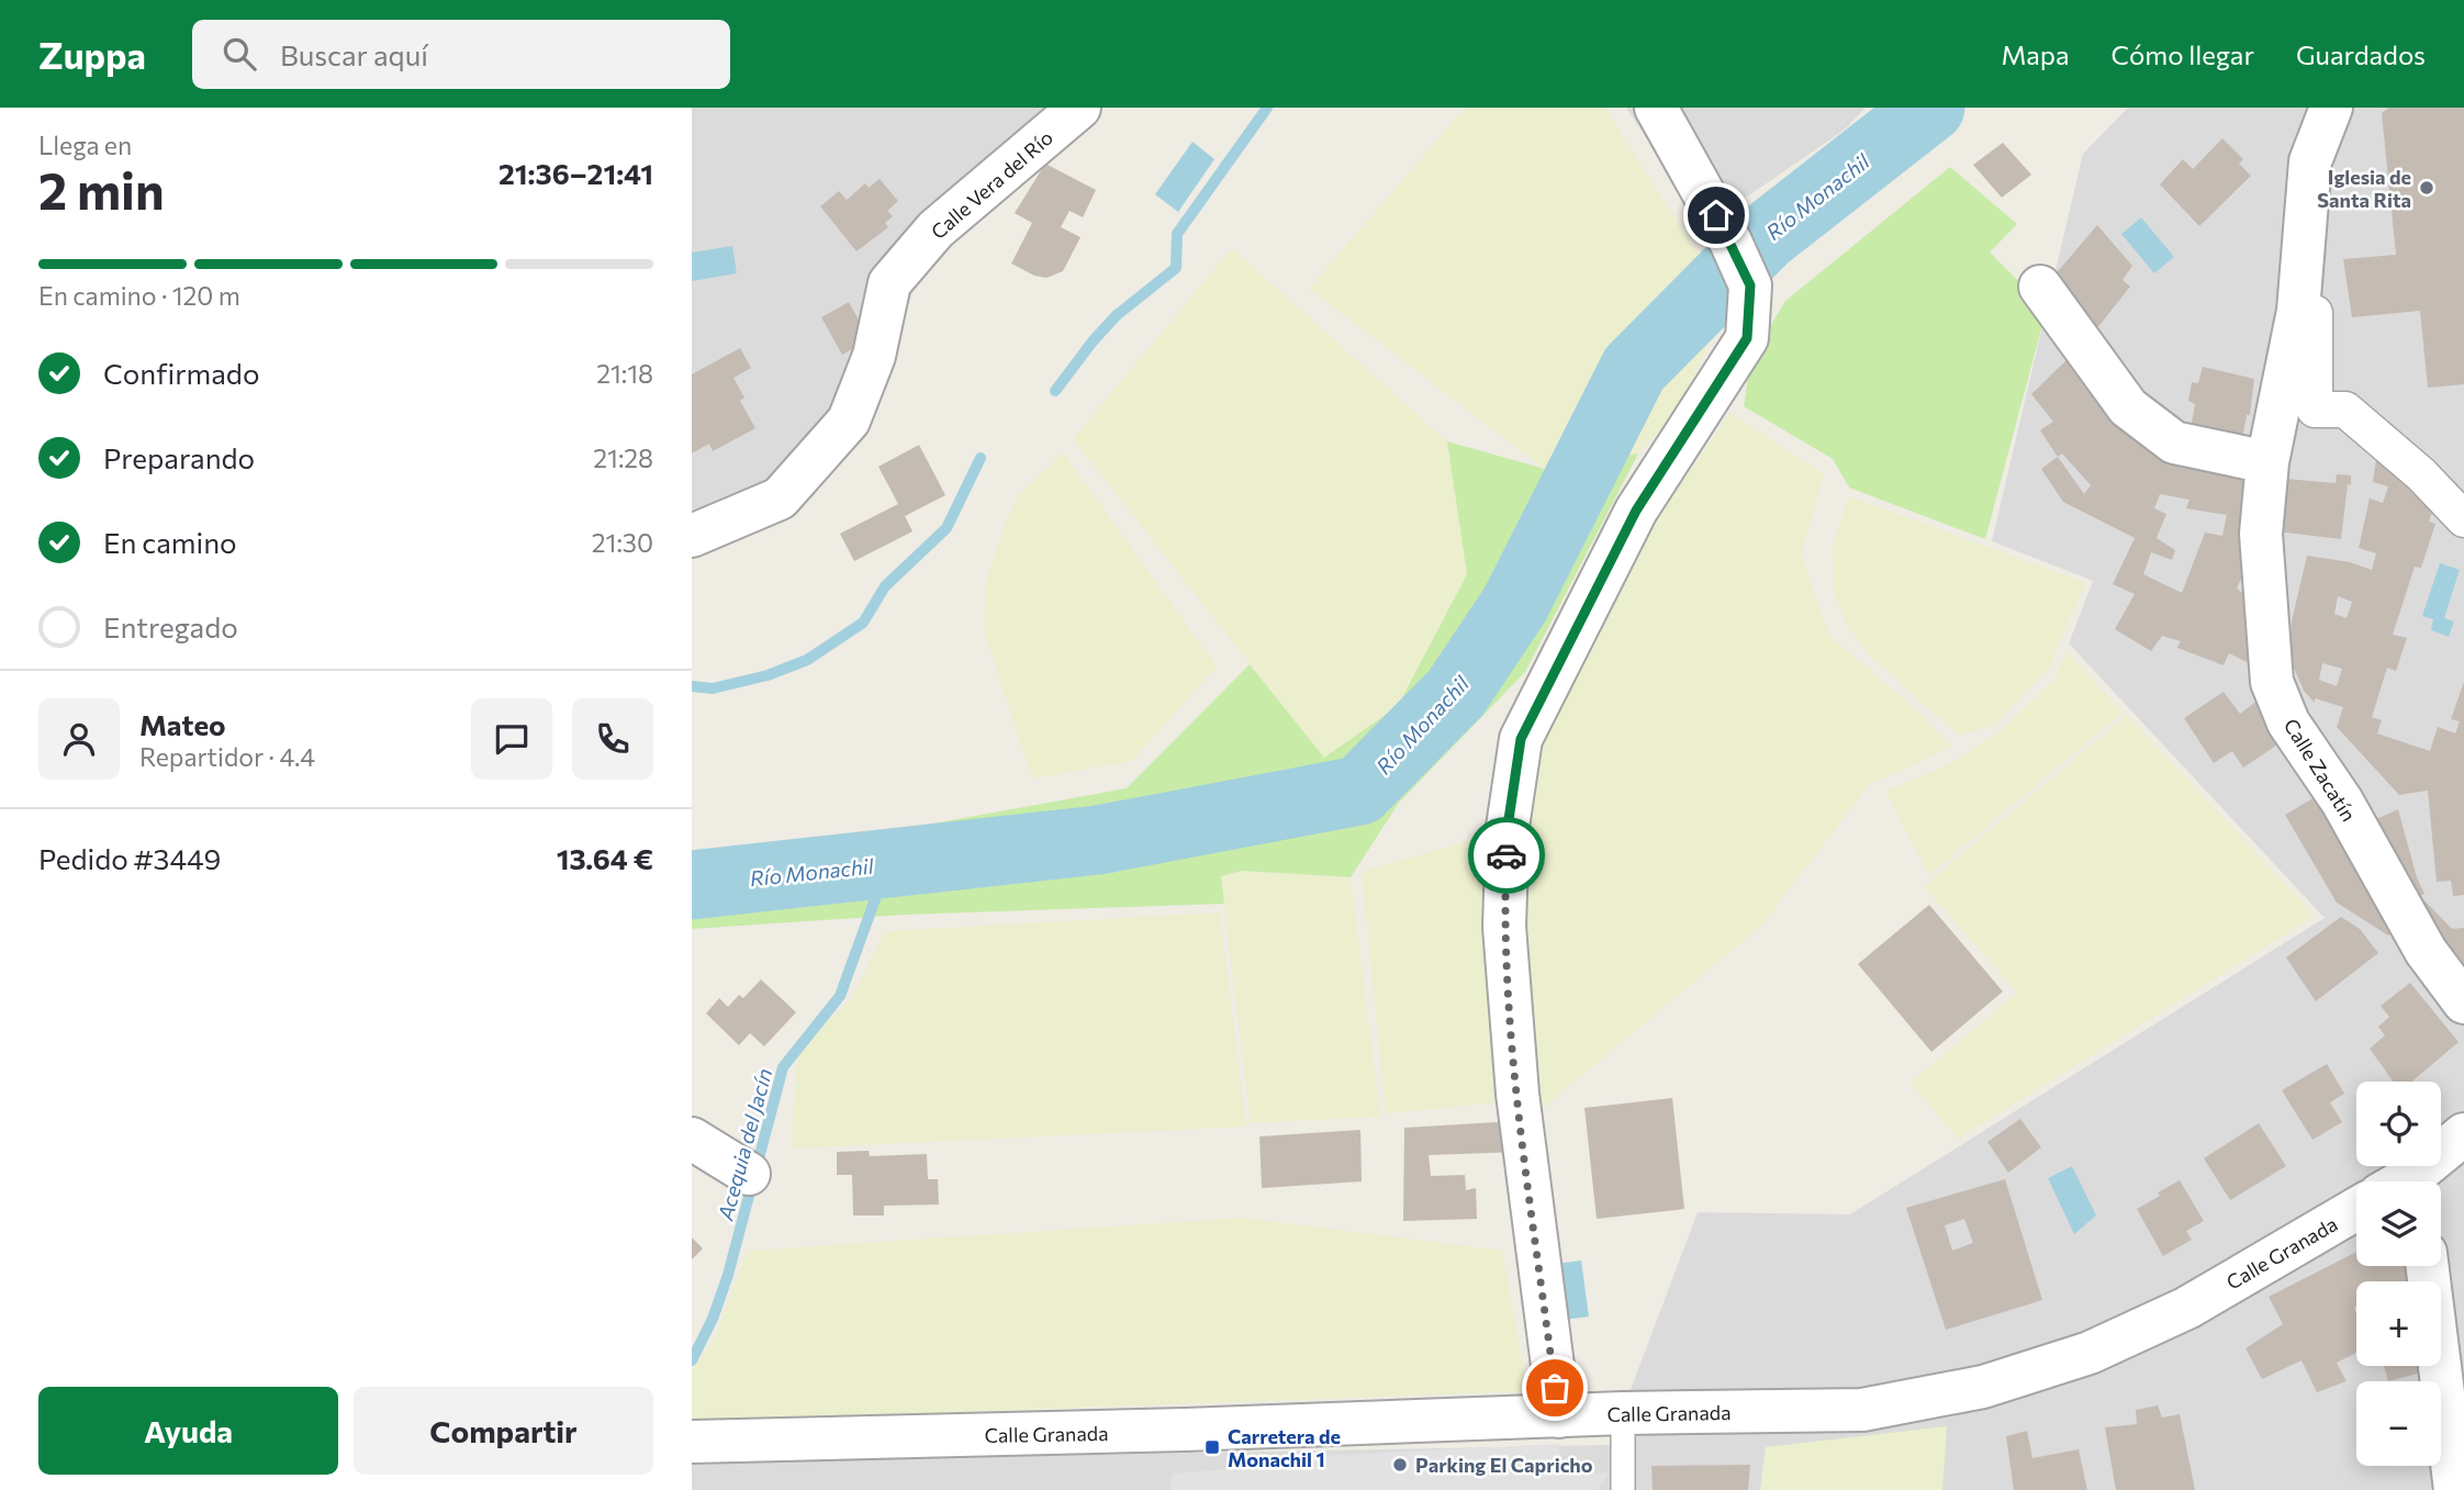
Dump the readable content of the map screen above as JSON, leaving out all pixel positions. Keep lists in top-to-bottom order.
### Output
{
  "streets": {
    "street": ["Calle Vera del Río", "Calle Zacatín", "Calle Granada"]
  },
  "water": ["Río Monachil", "Acequia del Jacín"],
  "places": {
    "other": ["Iglesia de Santa Rita", "Parking El Capricho"],
    "transit": ["Carretera de Monachil 1"]
  },
  "page": {
    "header": "Zuppa",
    "search": "Buscar aquí",
    "nav": ["Mapa", "Cómo llegar", "Guardados"],
    "heading": ["2 min", "Llega en", "21:36–21:41"],
    "panel": [
      "Mateo",
      "Repartidor · 4.4",
      "Pedido #3449",
      "13.64 €"
    ],
    "bar": "En camino · 120 m",
    "list": [
      ["Confirmado", "21:18"],
      ["Preparando", "21:28"],
      ["En camino", "21:30"],
      "Entregado"
    ],
    "map_buttons": ["+", "−"],
    "buttons": ["Ayuda", "Compartir"]
  }
}
